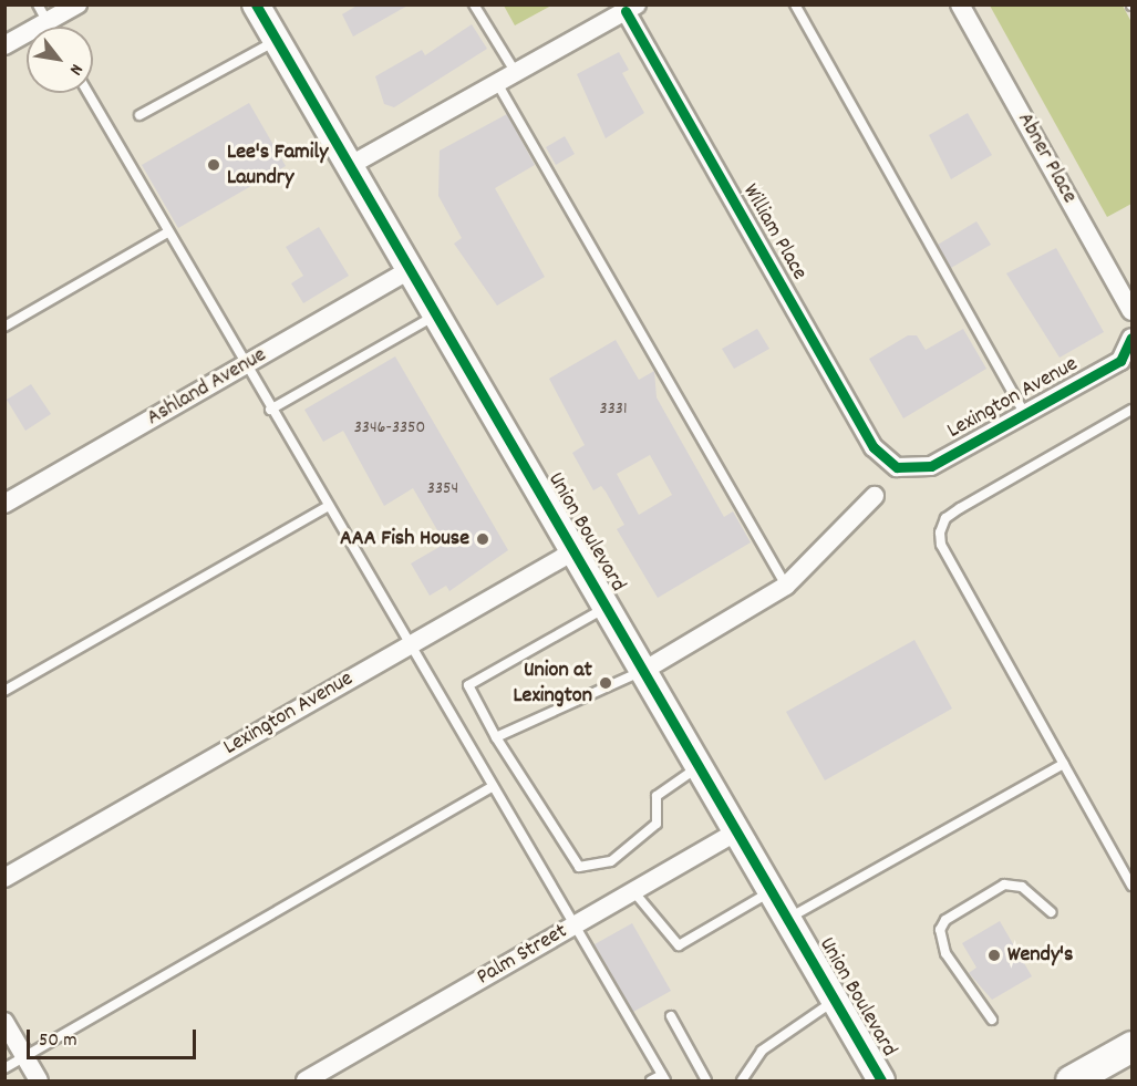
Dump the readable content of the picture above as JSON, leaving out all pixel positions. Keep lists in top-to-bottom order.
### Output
{
  "streets": {
    "main road": ["Union Boulevard"],
    "street": [
      "Abner Place",
      "William Place",
      "Ashland Avenue",
      "Lexington Avenue",
      "Palm Street"
    ]
  },
  "crossings": [
    ["William Place", "Lexington Avenue"],
    ["Ashland Avenue", "Union Boulevard"],
    ["Lexington Avenue", "Union Boulevard"],
    ["Union Boulevard", "Palm Street"]
  ],
  "places": [
    "Lee's Family Laundry",
    "AAA Fish House",
    "Union at Lexington",
    "Wendy's"
  ],
  "house_numbers": ["3331", "3346-3350", "3354"],
  "scale_bar": "50 m",
  "north": "bottom right"
}
